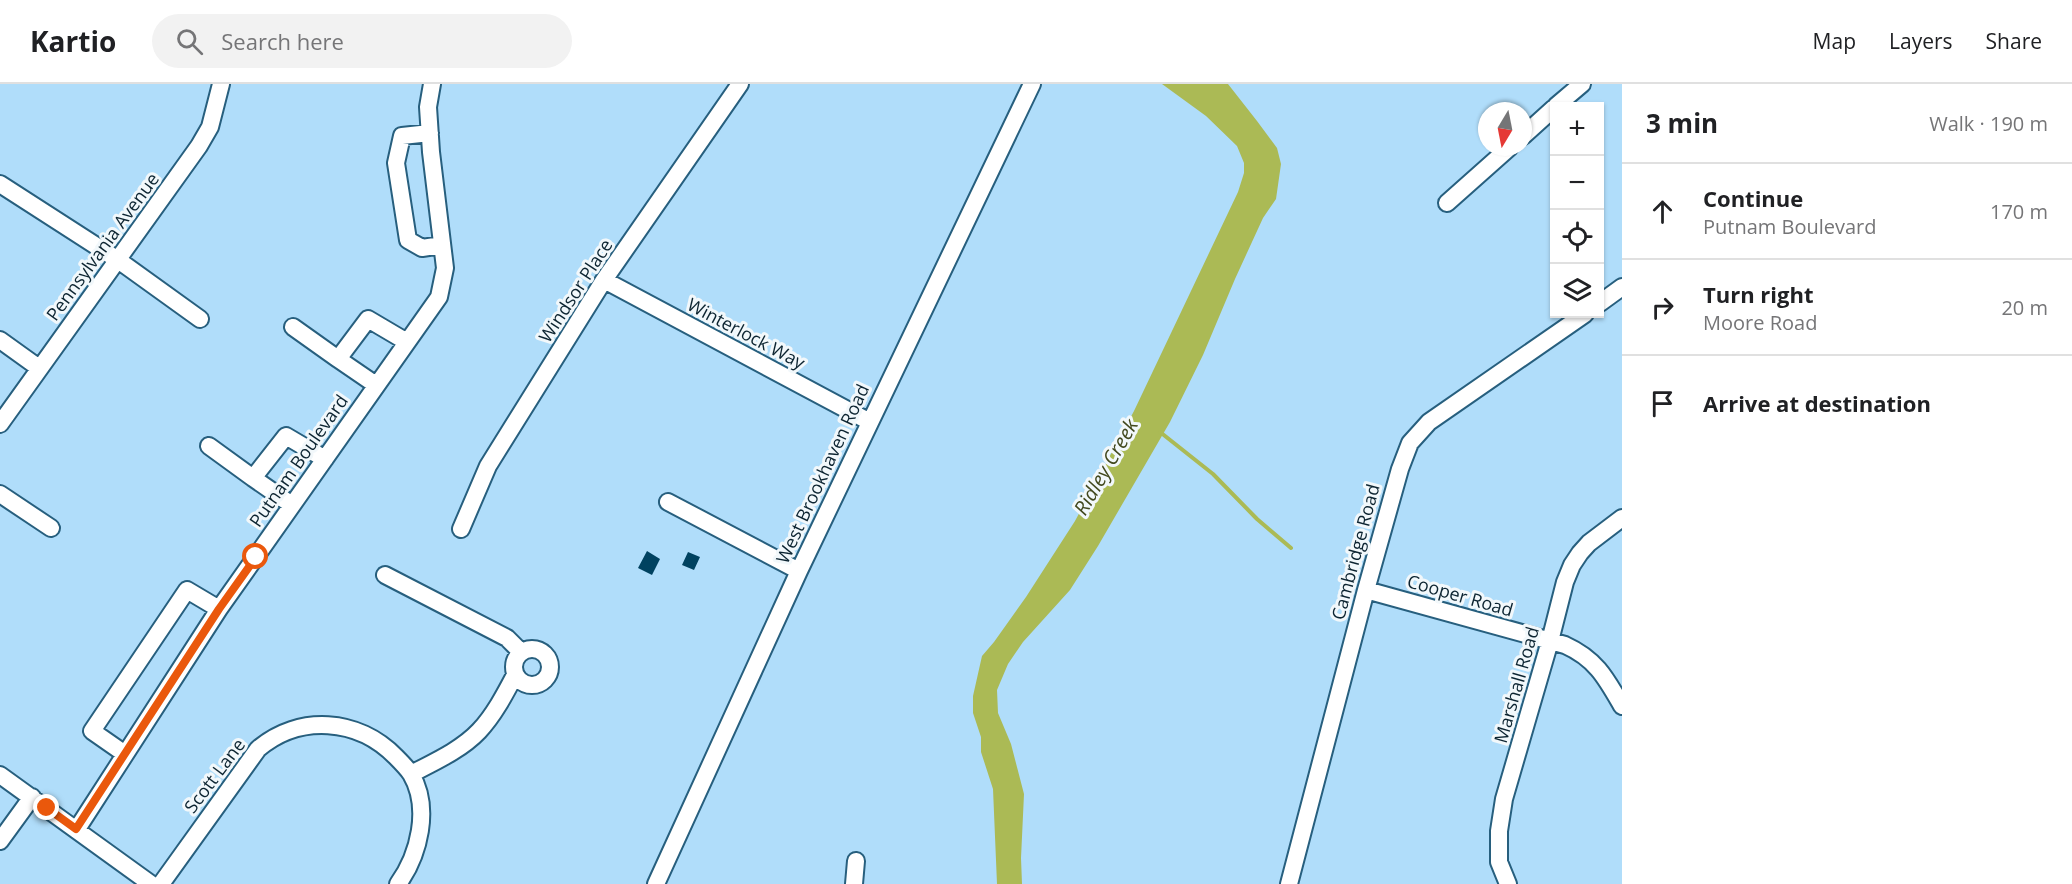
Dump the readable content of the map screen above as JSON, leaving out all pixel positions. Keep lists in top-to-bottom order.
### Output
{
  "streets": {
    "street": [
      "Pennsylvania Avenue",
      "Windsor Place",
      "Winterlock Way",
      "Putnam Boulevard",
      "West Brookhaven Road",
      "Cambridge Road",
      "Cooper Road",
      "Marshall Road",
      "Scott Lane"
    ]
  },
  "crossings": [
    ["Windsor Place", "Winterlock Way"],
    ["Winterlock Way", "West Brookhaven Road"],
    ["Cambridge Road", "Cooper Road"],
    ["Cooper Road", "Marshall Road"]
  ],
  "water": ["Ridley Creek"],
  "north": "bottom",
  "page": {
    "header": "Kartio",
    "search": "Search here",
    "nav": ["Map", "Layers", "Share"],
    "heading": ["3 min", "Walk · 190 m"],
    "map_buttons": ["+", "−"],
    "list": [
      ["Continue", "Putnam Boulevard", "170 m"],
      ["Turn right", "Moore Road", "20 m"],
      "Arrive at destination"
    ]
  }
}
